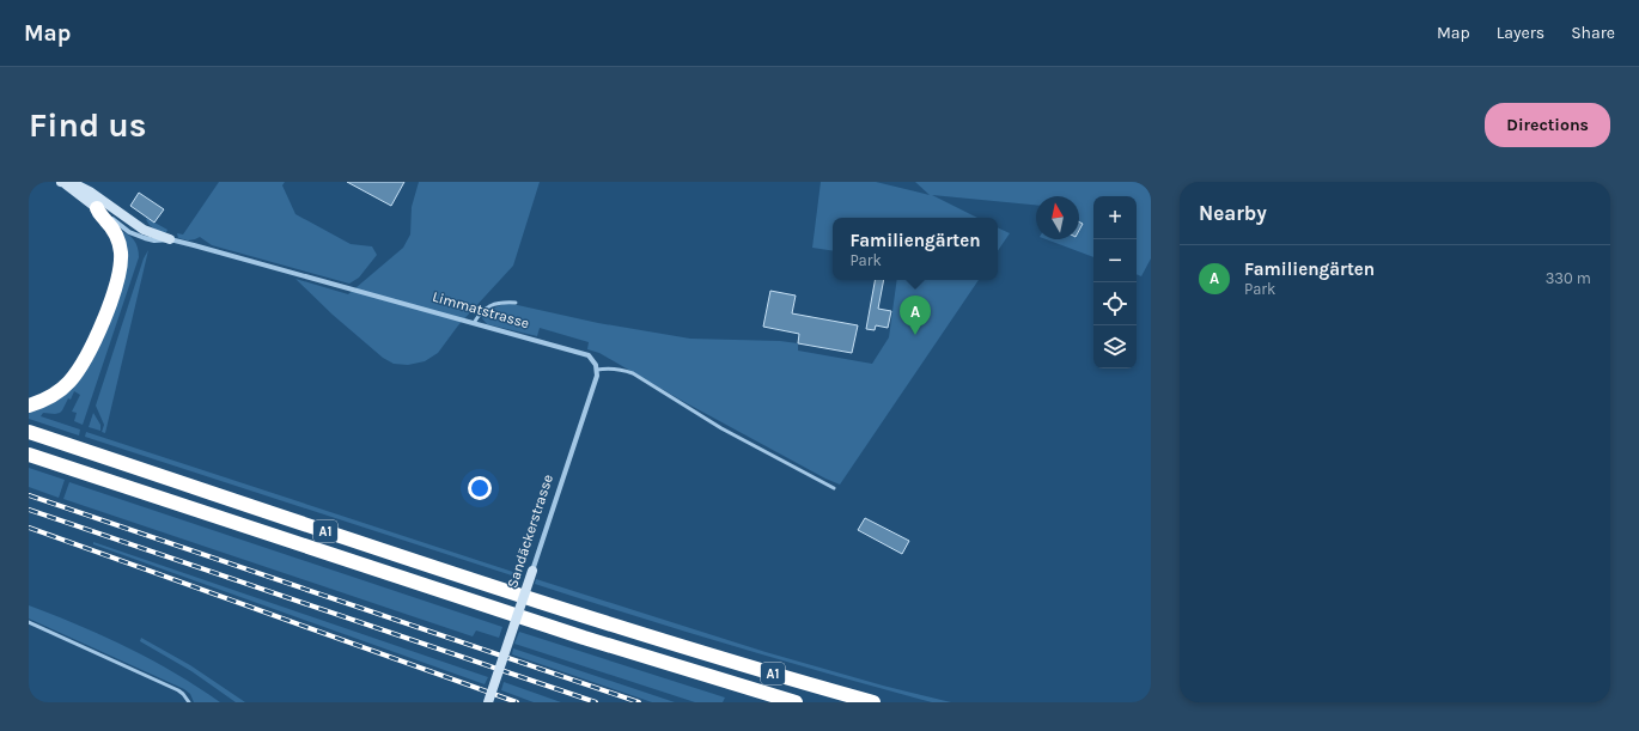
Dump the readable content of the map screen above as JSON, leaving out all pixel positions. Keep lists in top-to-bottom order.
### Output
{
  "streets": {
    "highway": ["A1"],
    "main road": ["Sandäckerstrasse"],
    "street": ["Limmatstrasse"]
  },
  "crossings": [
    ["Limmatstrasse", "Sandäckerstrasse"]
  ],
  "north": "top",
  "page": {
    "header": "Map",
    "nav": ["Map", "Layers", "Share"],
    "buttons": "Directions",
    "title": "Find us",
    "heading": "Nearby",
    "map_buttons": ["+", "−"],
    "popup": ["Familiengärten", "Park"],
    "list": [
      {
        "mark": "A",
        "name": "Familiengärten",
        "note": "Park",
        "value": "330 m"
      }
    ],
    "pins": "A"
  }
}
